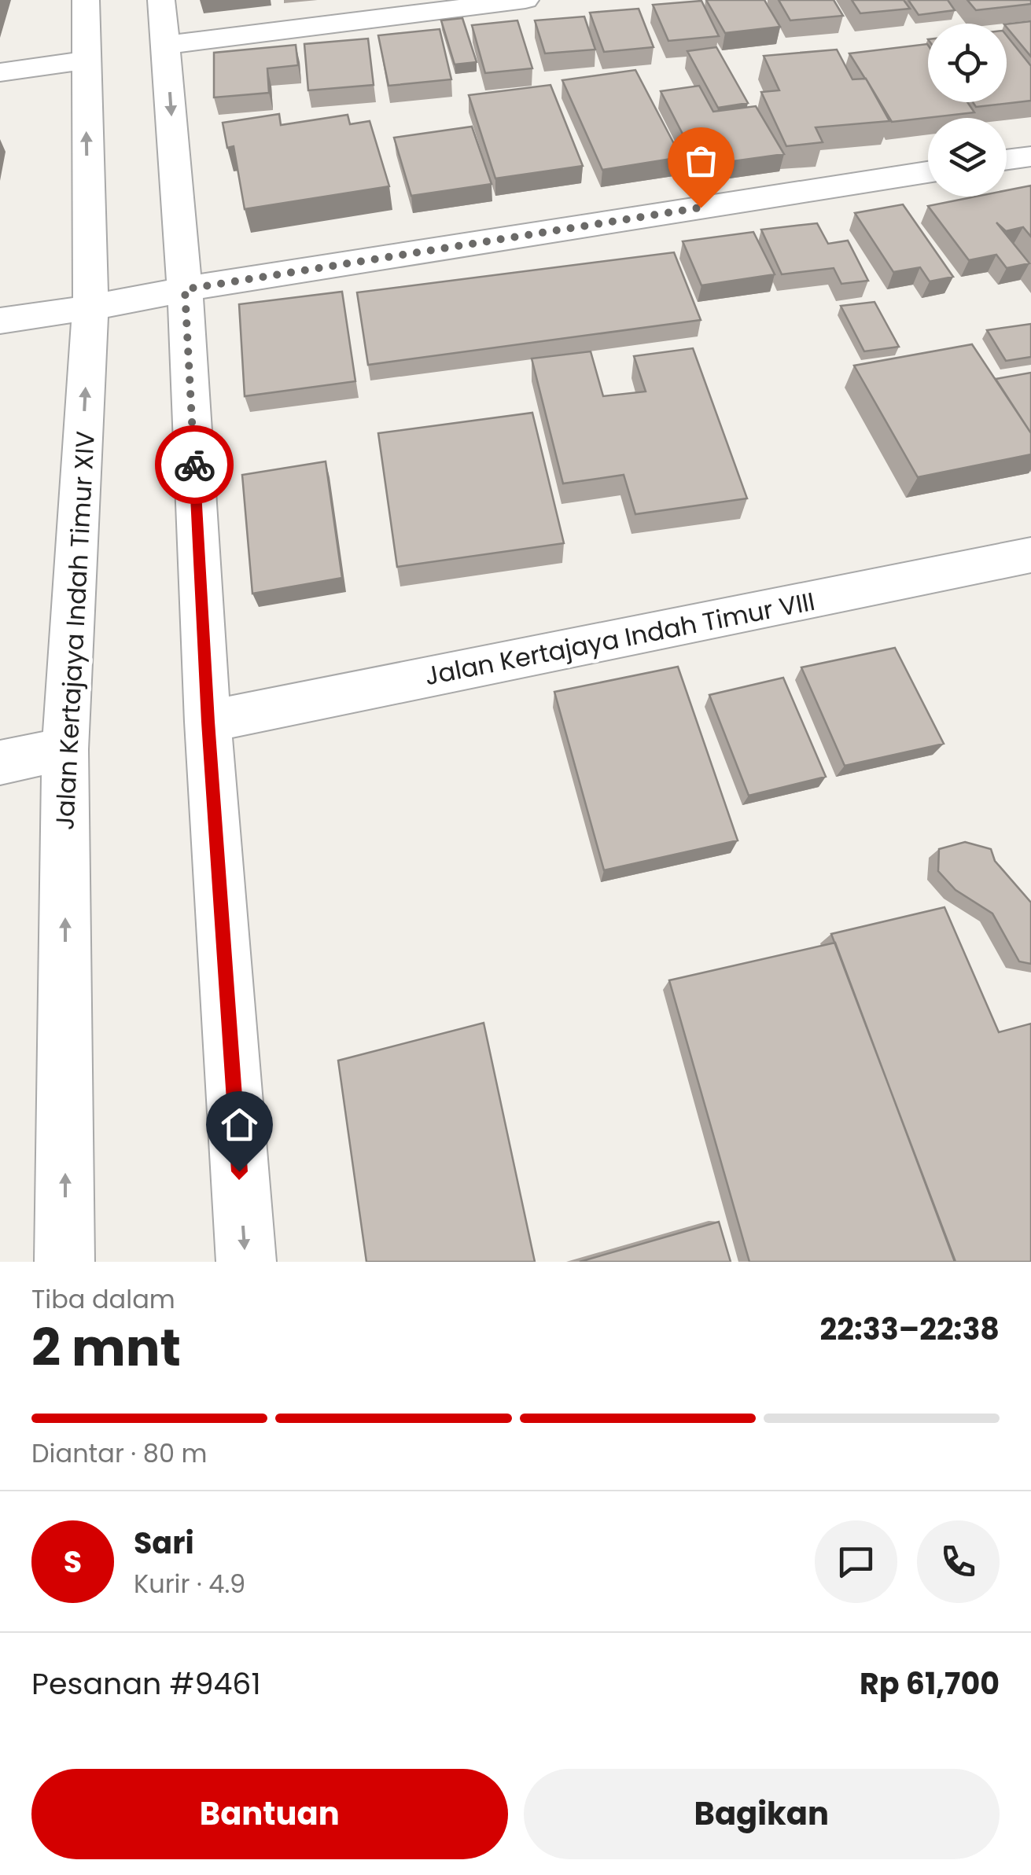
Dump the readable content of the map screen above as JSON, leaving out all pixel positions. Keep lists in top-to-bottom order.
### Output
{
  "streets": {
    "street": ["Jalan Kertajaya Indah Timur XIV", "Jalan Kertajaya Indah Timur VIII"]
  },
  "page": {
    "heading": ["2 mnt", "Tiba dalam", "22:33–22:38"],
    "panel": [
      "Sari",
      "Kurir · 4.9",
      "Pesanan #9461",
      "Rp 61,700"
    ],
    "bar": "Diantar · 80 m",
    "round": "S",
    "buttons": ["Bantuan", "Bagikan"]
  }
}
